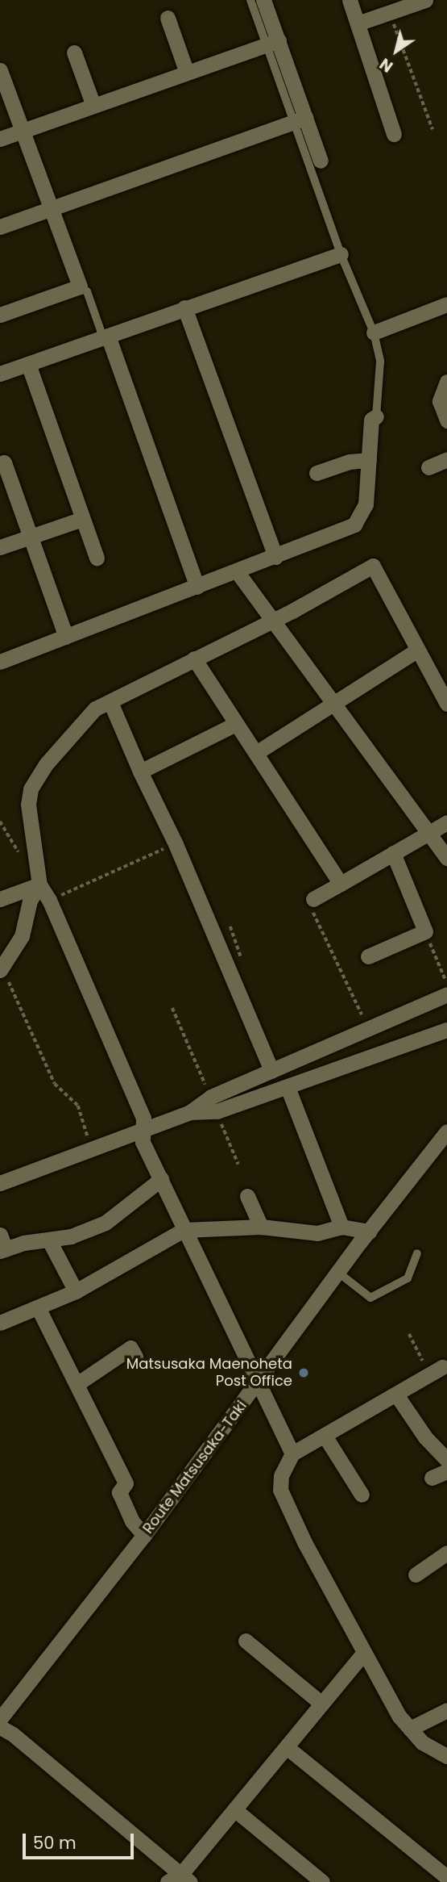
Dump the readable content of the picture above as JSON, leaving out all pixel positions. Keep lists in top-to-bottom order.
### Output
{
  "streets": {
    "street": ["Route Matsusaka-Taki"]
  },
  "places": ["Matsusaka Maenoheta Post Office"],
  "scale_bar": "50 m",
  "north": "bottom left"
}
